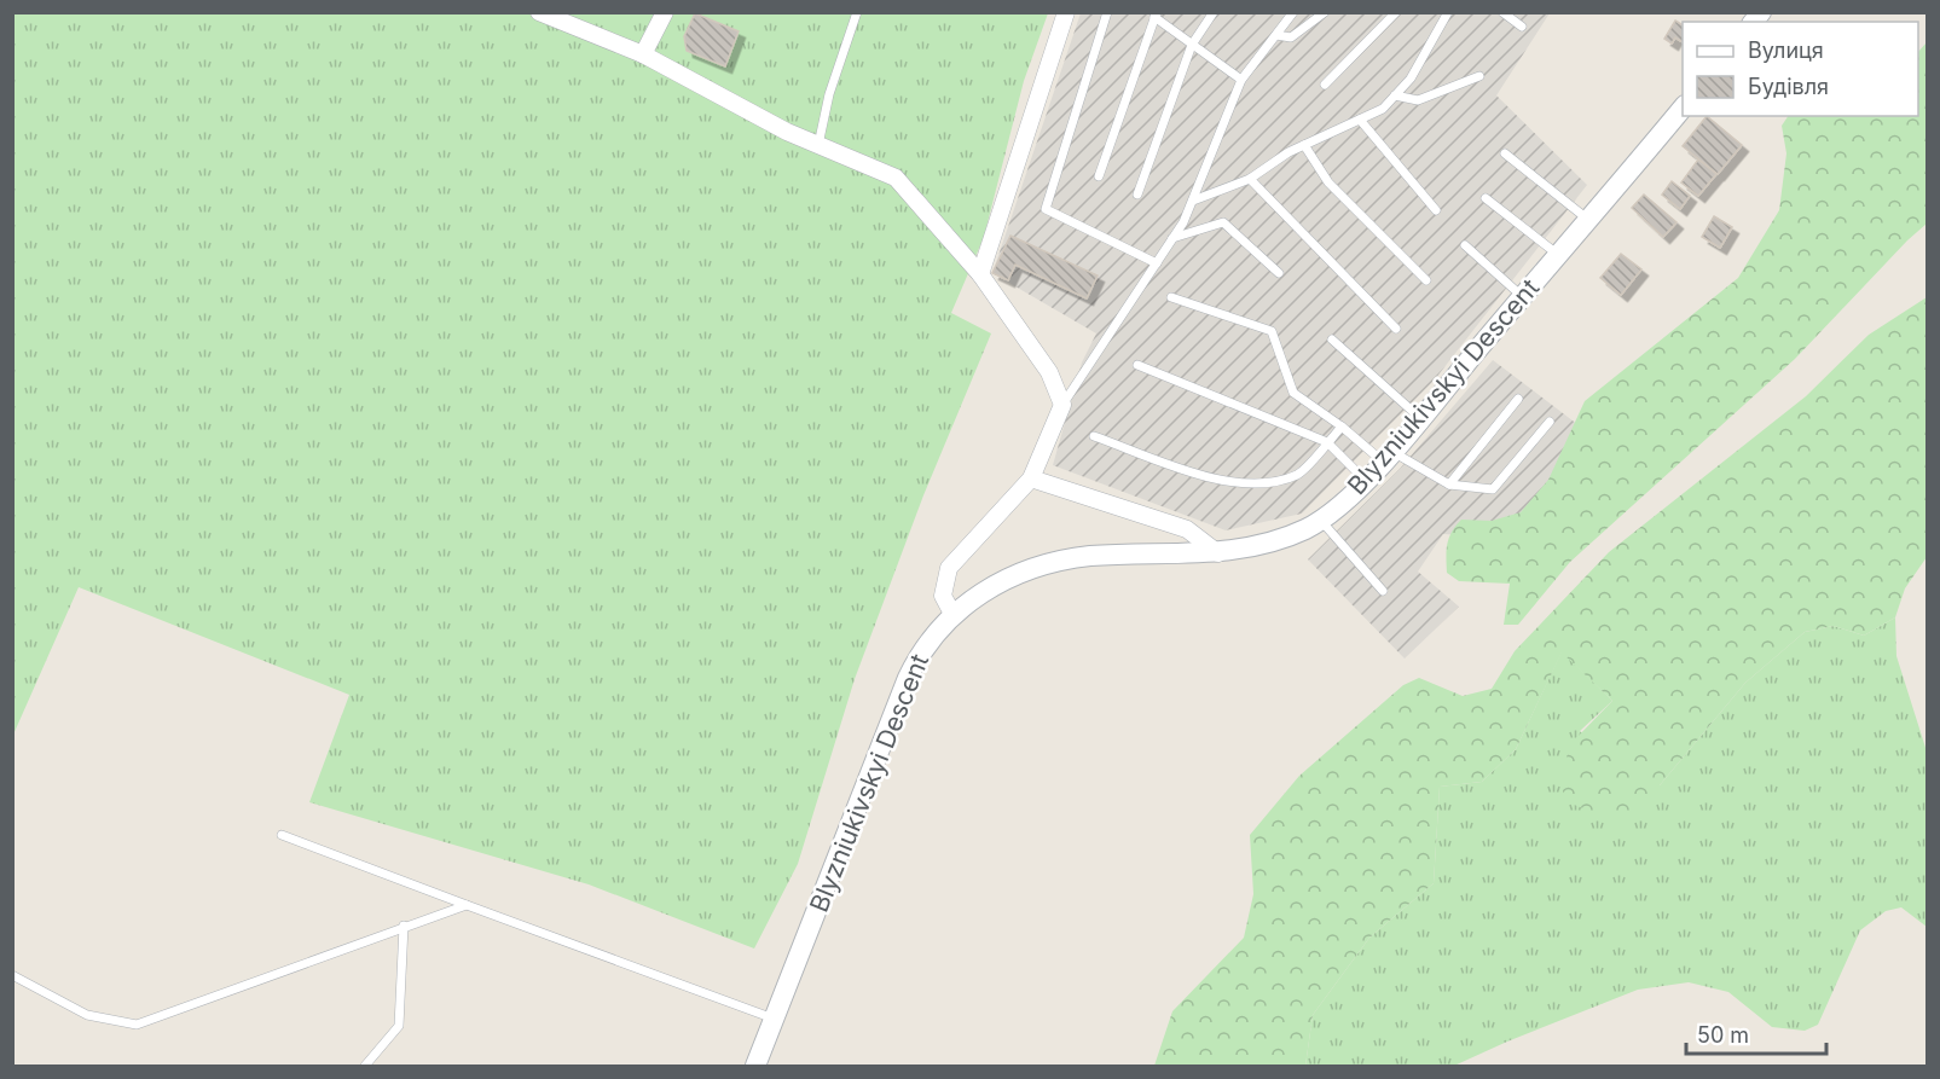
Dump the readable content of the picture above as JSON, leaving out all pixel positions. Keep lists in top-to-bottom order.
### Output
{
  "streets": {
    "street": ["Blyzniukivskyi Descent"]
  },
  "legend": ["Вулиця", "Будівля"],
  "scale_bar": "50 m"
}
